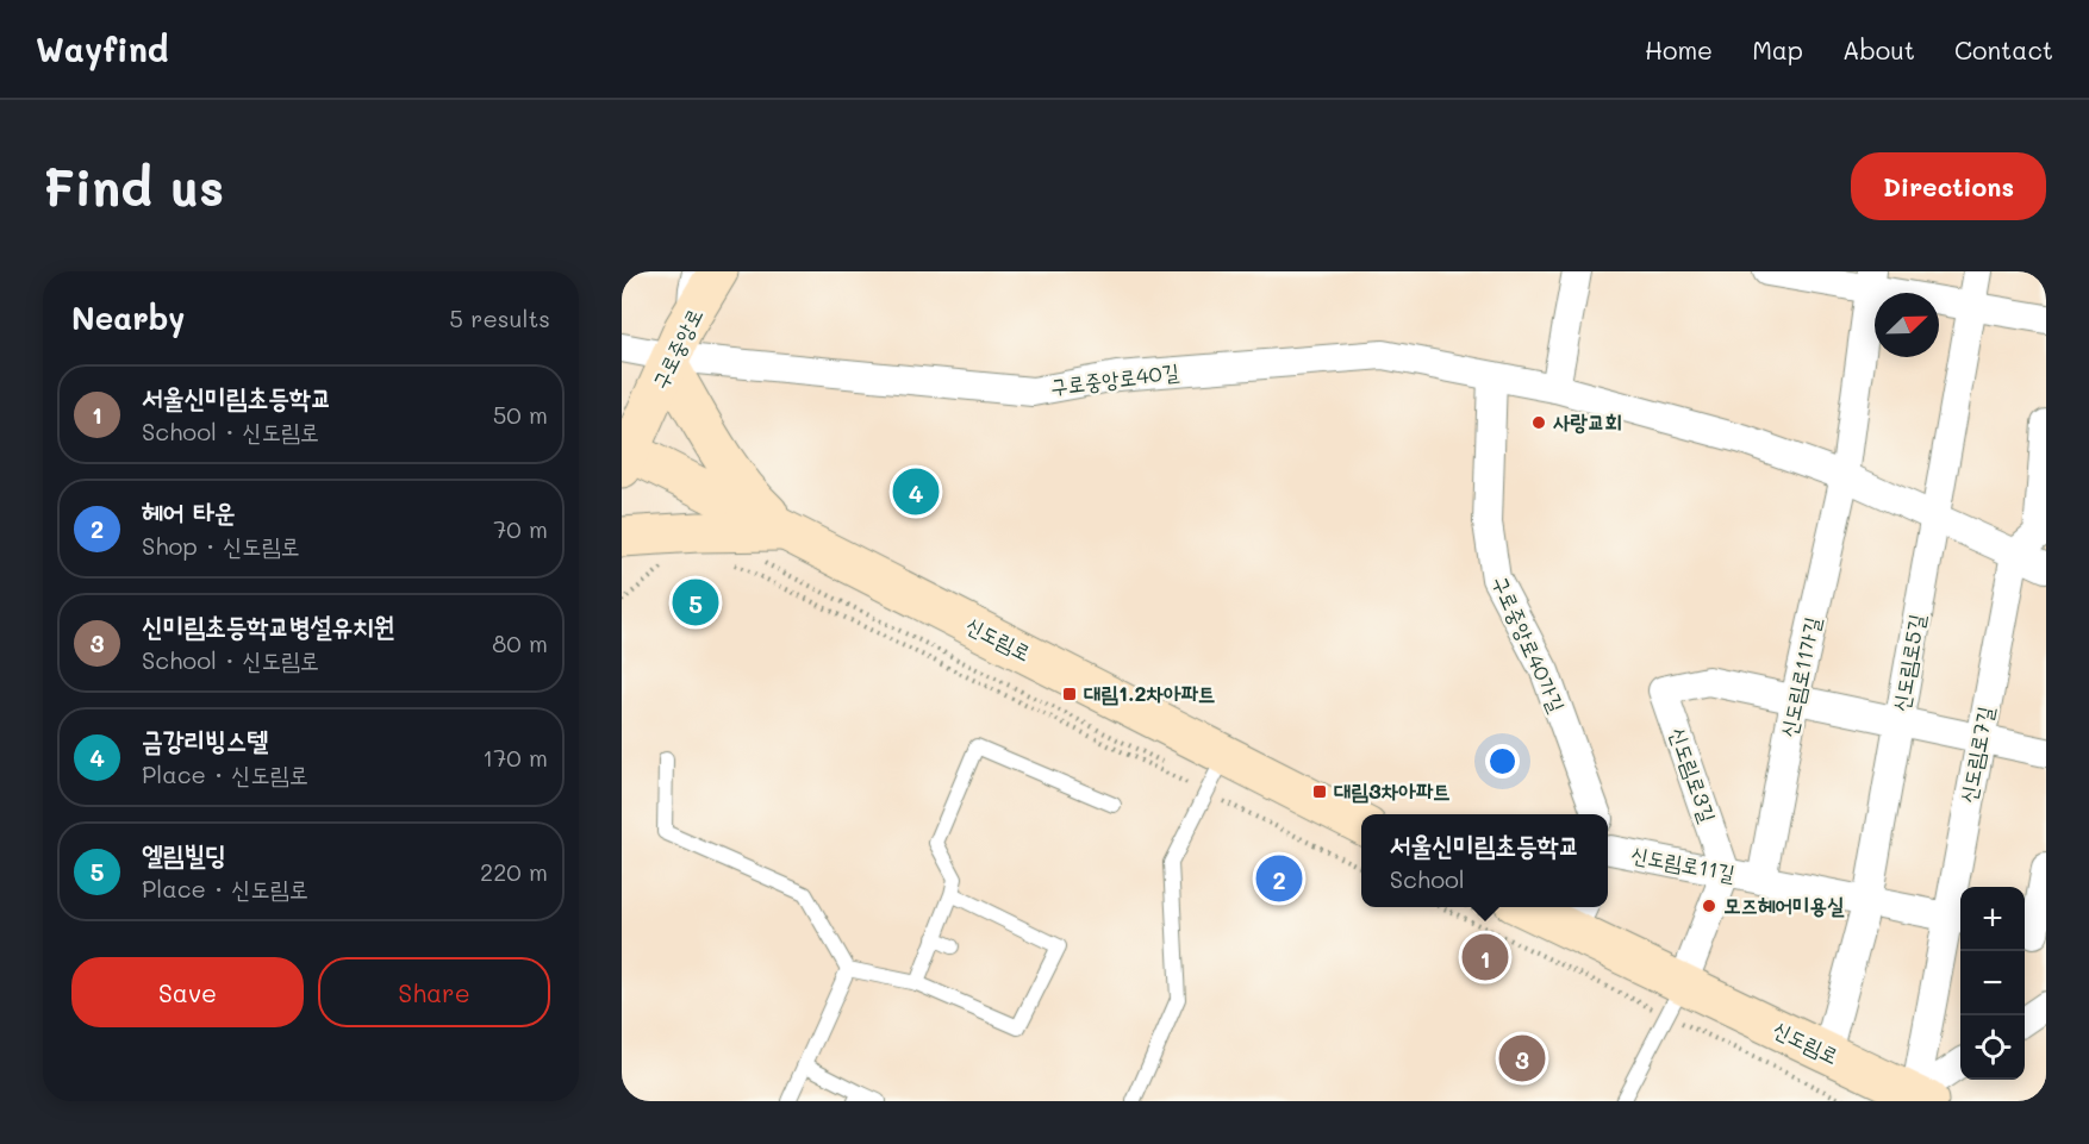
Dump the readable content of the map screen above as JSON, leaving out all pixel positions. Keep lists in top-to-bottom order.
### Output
{
  "streets": {
    "street": [
      "구로중앙로",
      "구로중앙로40길",
      "신도림로",
      "구로중앙로40가길",
      "신도림로5길",
      "신도림로11가길",
      "신도림로7길",
      "신도림로3길",
      "신도림로11길"
    ]
  },
  "crossings": [
    ["구로중앙로", "구로중앙로40길"],
    ["구로중앙로", "신도림로"],
    ["구로중앙로40길", "구로중앙로40가길"],
    ["신도림로", "신도림로5길"],
    ["신도림로", "신도림로7길"],
    ["신도림로5길", "신도림로11길"],
    ["신도림로11가길", "신도림로3길"],
    ["신도림로11가길", "신도림로11길"],
    ["신도림로7길", "신도림로11길"],
    ["신도림로3길", "신도림로11길"]
  ],
  "places": {
    "other": ["사랑교회", "모즈헤어미용실"],
    "transit": ["대림1.2차아파트", "대림3차아파트"]
  },
  "north": "top right",
  "page": {
    "header": "Wayfind",
    "nav": [
      "Home",
      "Map",
      "About",
      "Contact"
    ],
    "buttons": [
      "Directions",
      ["Save", "Share"]
    ],
    "title": "Find us",
    "heading": ["Nearby", "5 results"],
    "list": [
      {
        "mark": "1",
        "name": "서울신미림초등학교",
        "note": "School · 신도림로",
        "value": "50 m"
      },
      {
        "mark": "2",
        "name": "헤어 타운",
        "note": "Shop · 신도림로",
        "value": "70 m"
      },
      {
        "mark": "3",
        "name": "신미림초등학교병설유치원",
        "note": "School · 신도림로",
        "value": "80 m"
      },
      {
        "mark": "4",
        "name": "금강리빙스텔",
        "note": "Place · 신도림로",
        "value": "170 m"
      },
      {
        "mark": "5",
        "name": "엘림빌딩",
        "note": "Place · 신도림로",
        "value": "220 m"
      }
    ],
    "pins": [
      "4",
      "5",
      "2",
      "1",
      "3"
    ],
    "popup": ["서울신미림초등학교", "School"],
    "map_buttons": ["+", "−"]
  }
}
